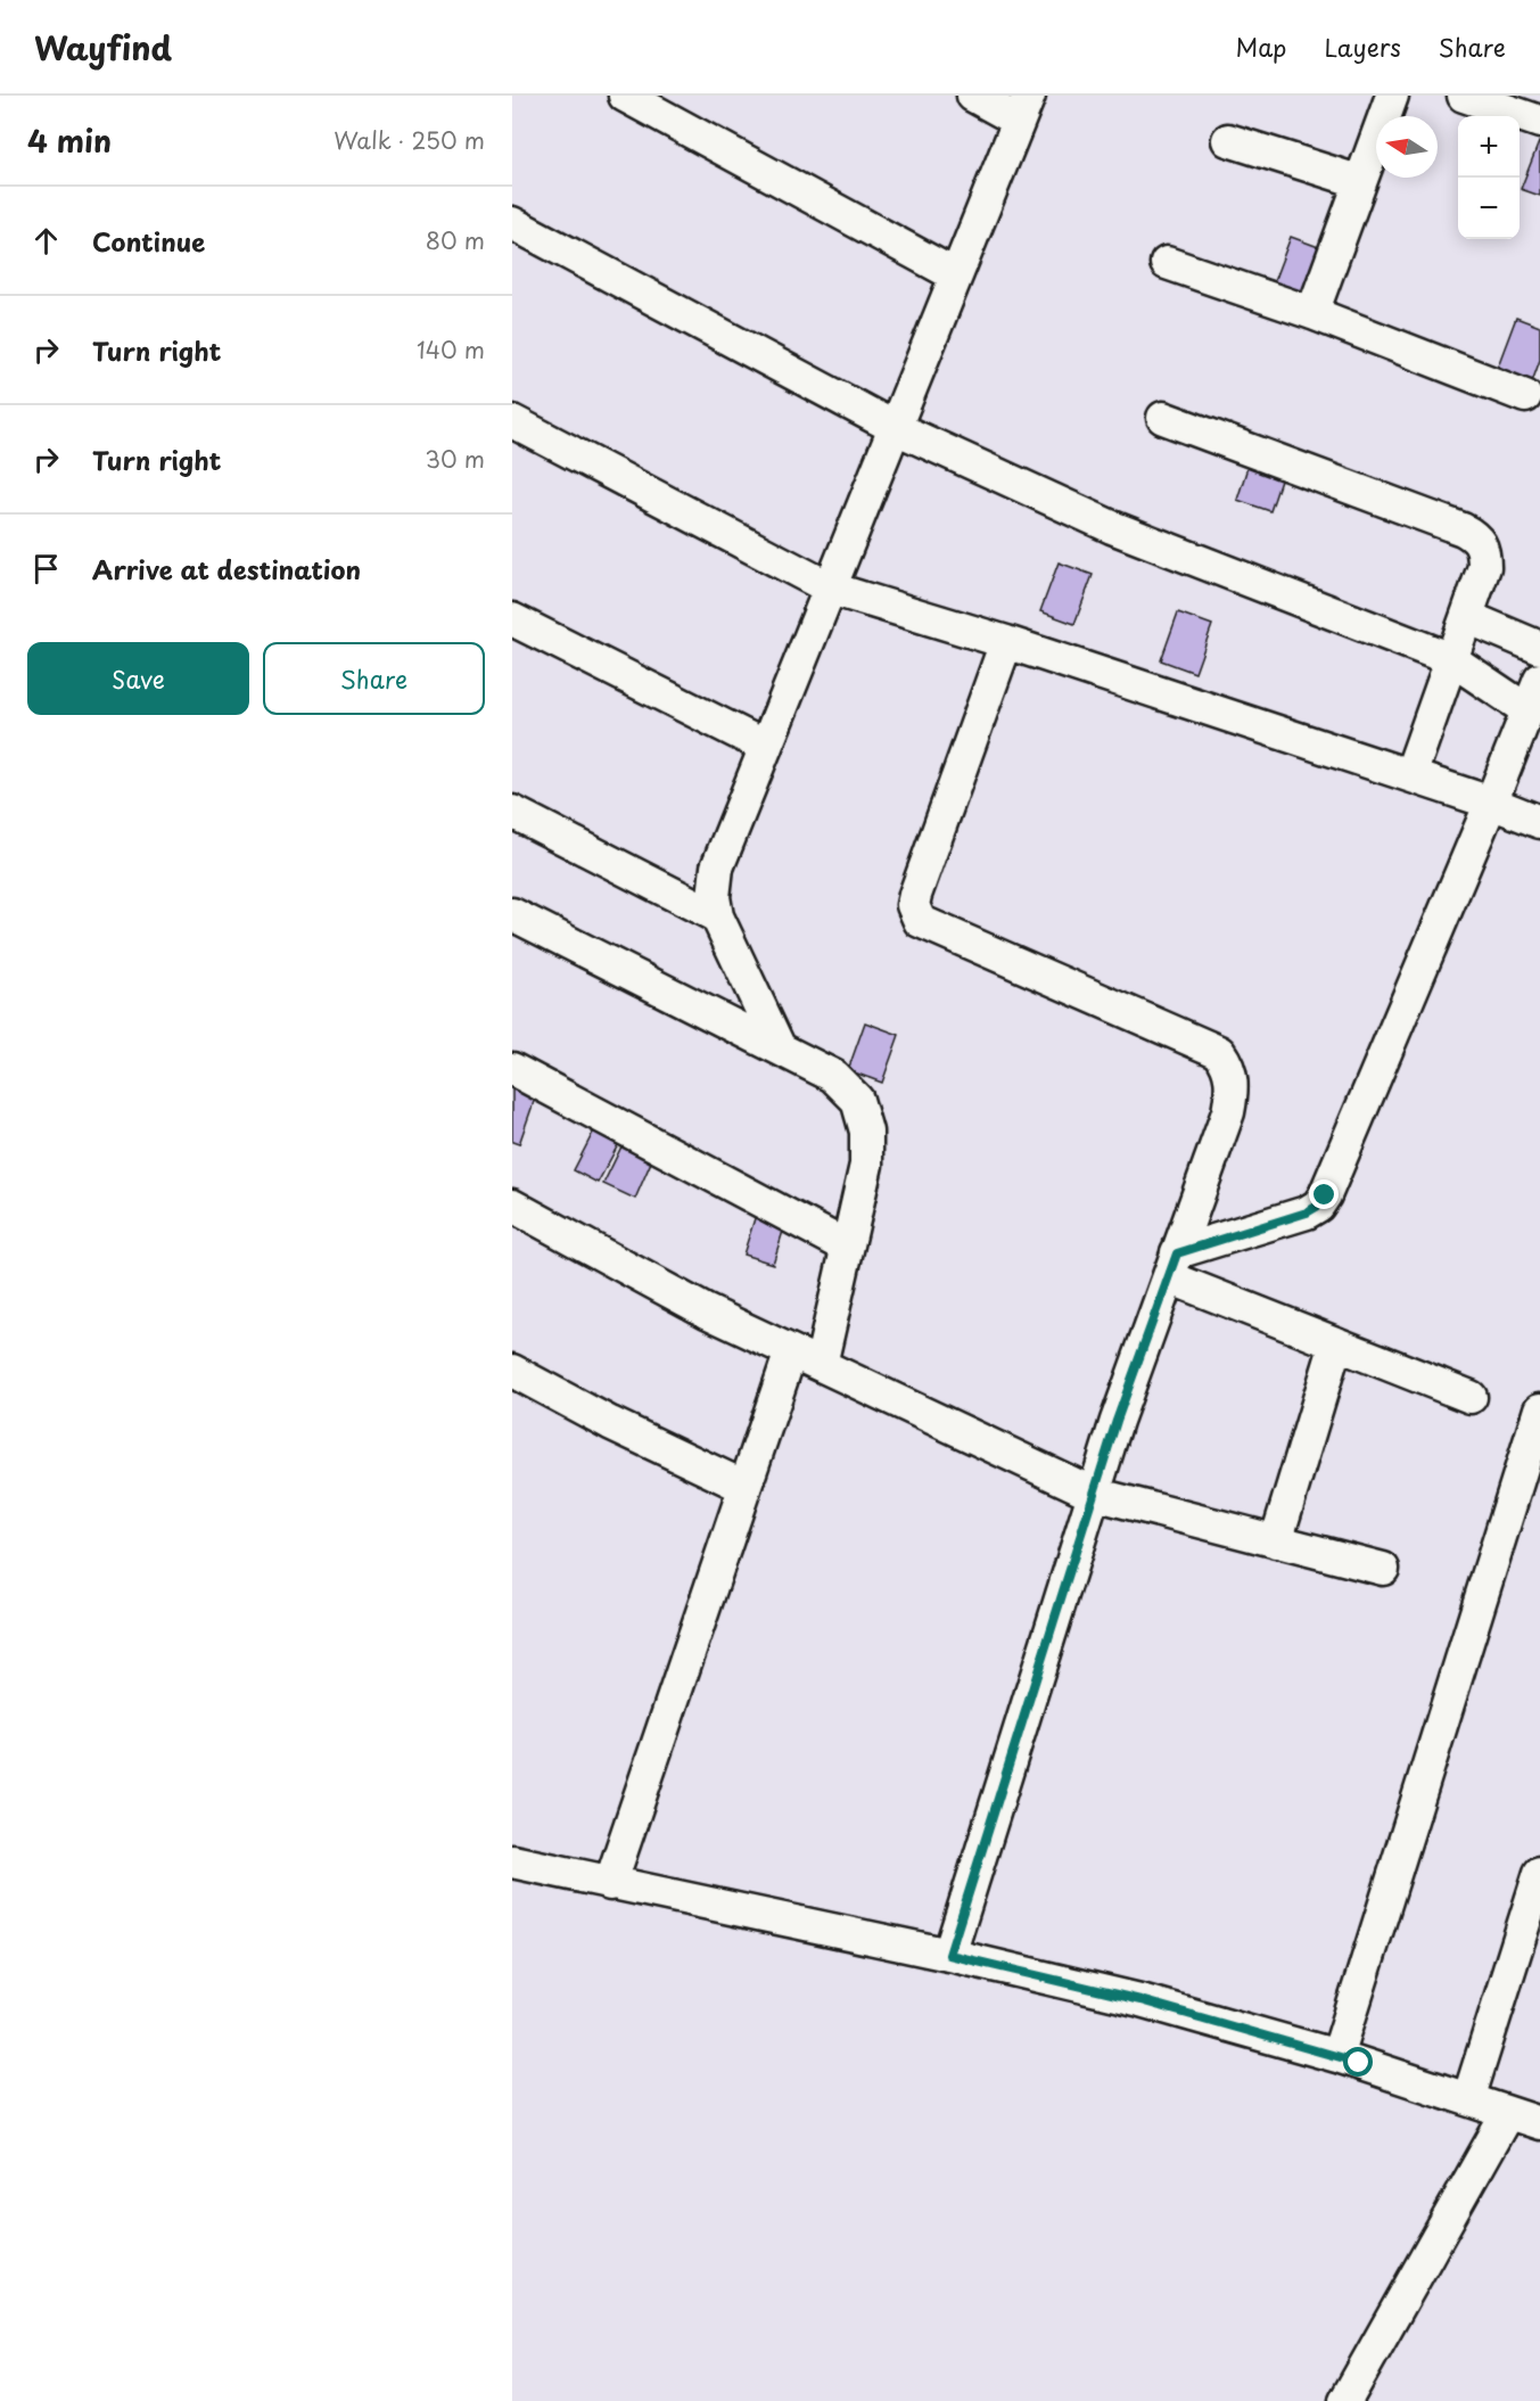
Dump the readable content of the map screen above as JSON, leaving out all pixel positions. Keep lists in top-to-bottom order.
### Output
{
  "north": "left",
  "page": {
    "header": "Wayfind",
    "nav": ["Map", "Layers", "Share"],
    "heading": ["4 min", "Walk · 250 m"],
    "map_buttons": ["+", "−"],
    "list": [
      ["Continue", "80 m"],
      ["Turn right", "140 m"],
      ["Turn right", "30 m"],
      "Arrive at destination"
    ],
    "buttons": ["Save", "Share"]
  }
}
